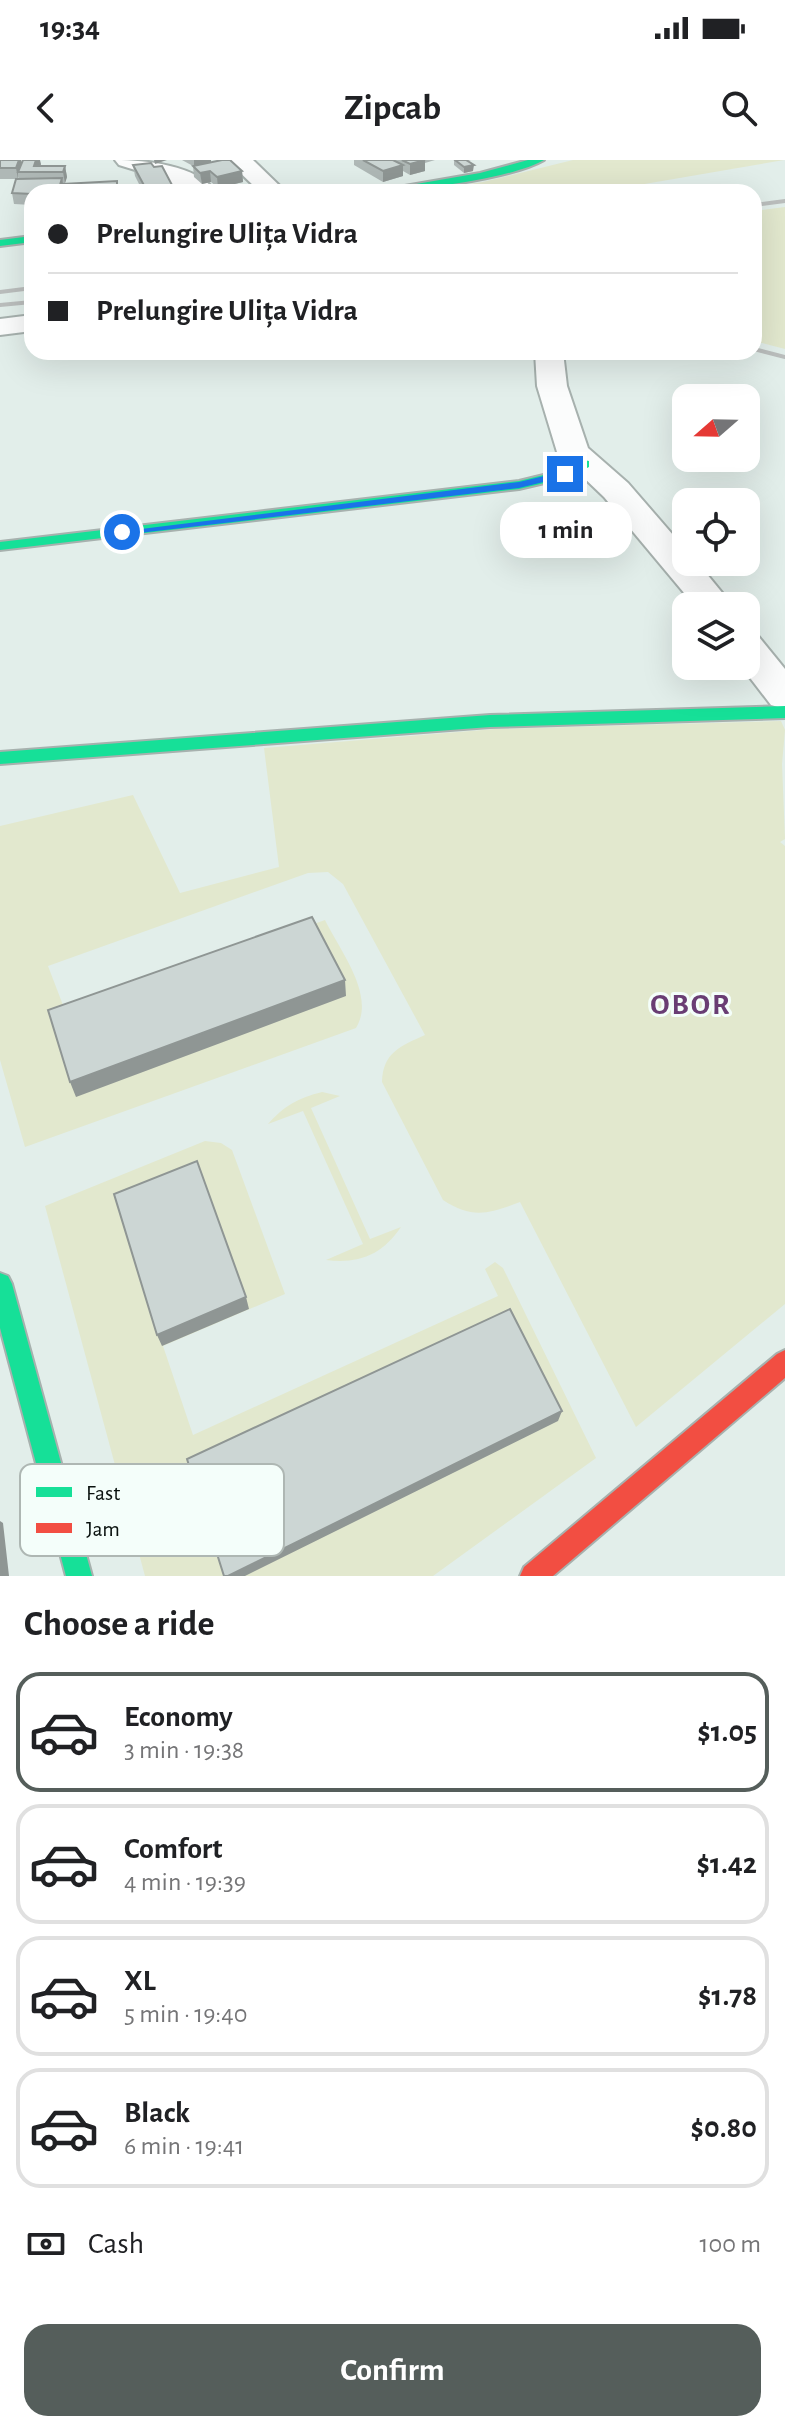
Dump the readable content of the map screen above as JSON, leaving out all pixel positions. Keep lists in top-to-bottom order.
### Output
{
  "districts": ["OBOR"],
  "legend": ["Fast", "Jam"],
  "north": "left",
  "page": {
    "status": "19:34",
    "header": "Zipcab",
    "banner": ["Prelungire Ulița Vidra", "Prelungire Ulița Vidra"],
    "bubble": "1 min",
    "heading": "Choose a ride",
    "list": [
      {
        "name": "Economy",
        "note": "3 min · 19:38",
        "value": "$1.05"
      },
      {
        "name": "Comfort",
        "note": "4 min · 19:39",
        "value": "$1.42"
      },
      {
        "name": "XL",
        "note": "5 min · 19:40",
        "value": "$1.78"
      },
      {
        "name": "Black",
        "note": "6 min · 19:41",
        "value": "$0.80"
      }
    ],
    "pay": ["Cash", "100 m"],
    "buttons": "Confirm"
  }
}
